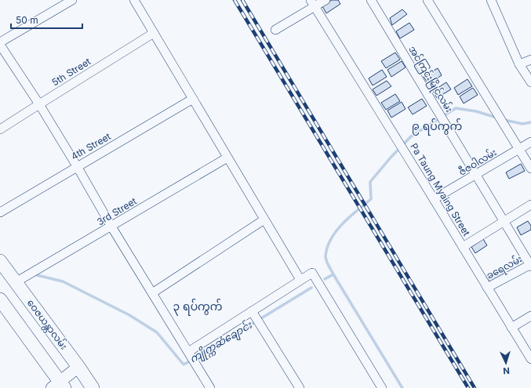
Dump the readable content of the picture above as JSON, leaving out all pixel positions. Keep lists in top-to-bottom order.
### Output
{
  "streets": {
    "main road": ["ဝေဇယန္တာလမ်း"],
    "street": [
      "5th Street",
      "အင်ကြင်းမြိုင်လမ်း",
      "4th Street",
      "ဇီဇဝါလမ်း",
      "Pa Taung Myaing Street",
      "3rd Street",
      "ခရေလမ်း"
    ]
  },
  "crossings": [
    ["အင်ကြင်းမြိုင်လမ်း", "ဇီဇဝါလမ်း"],
    ["အင်ကြင်းမြိုင်လမ်း", "ခရေလမ်း"],
    ["ဇီဇဝါလမ်း", "Pa Taung Myaing Street"],
    ["Pa Taung Myaing Street", "ခရေလမ်း"],
    ["3rd Street", "ဝေဇယန္တာလမ်း"]
  ],
  "districts": ["၉ ရပ်ကွက်", "၃ ရပ်ကွက်"],
  "water": ["ကျိုက္ကဆံချောင်း"],
  "scale_bar": "50 m",
  "north": "bottom"
}
